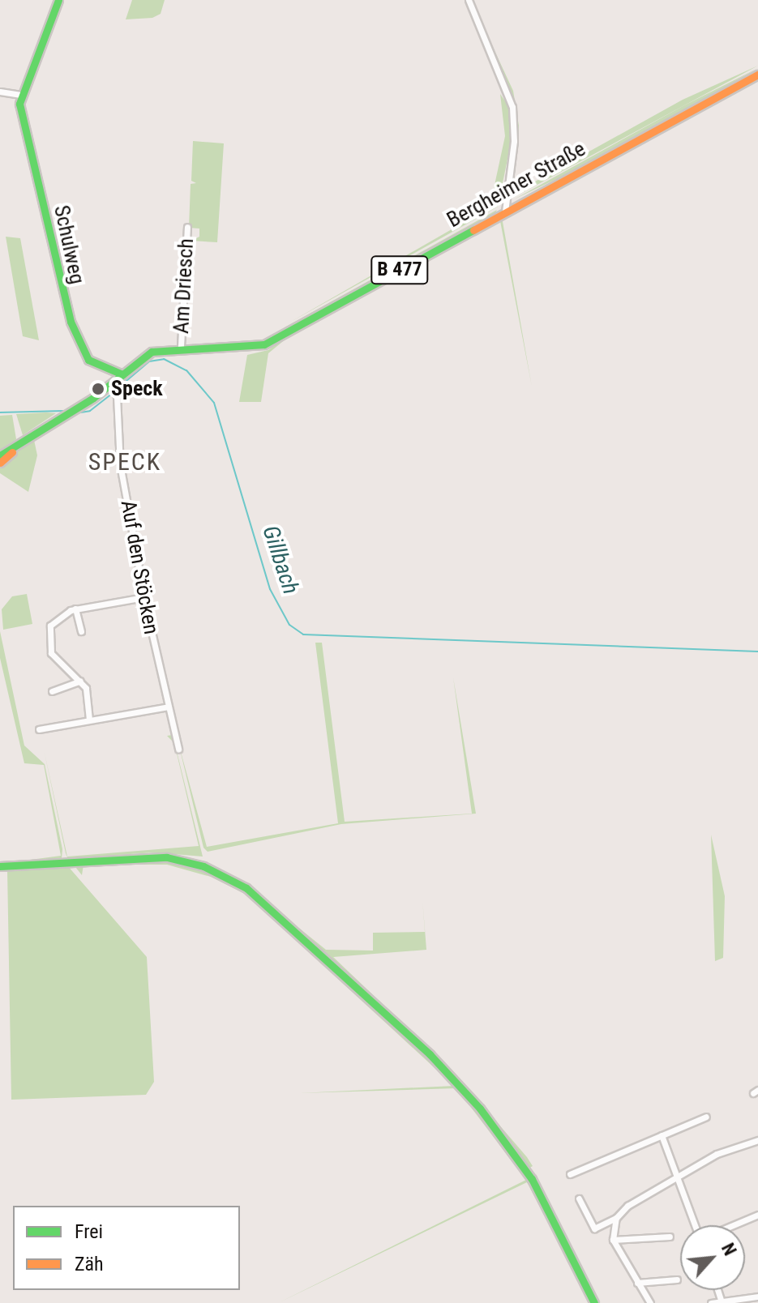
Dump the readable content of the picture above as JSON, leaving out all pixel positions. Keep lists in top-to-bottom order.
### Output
{
  "streets": {
    "main road": ["Bergheimer Straße", "Schulweg", "B 477"],
    "street": ["Am Driesch", "Auf den Stöcken"]
  },
  "crossings": [
    ["Bergheimer Straße", "B 477"],
    ["Bergheimer Straße", "Am Driesch"],
    ["Schulweg", "B 477"],
    ["B 477", "Am Driesch"],
    ["B 477", "Auf den Stöcken"]
  ],
  "districts": ["SPECK"],
  "water": ["Gillbach"],
  "places": ["Speck"],
  "legend": ["Frei", "Zäh"],
  "north": "top right"
}
